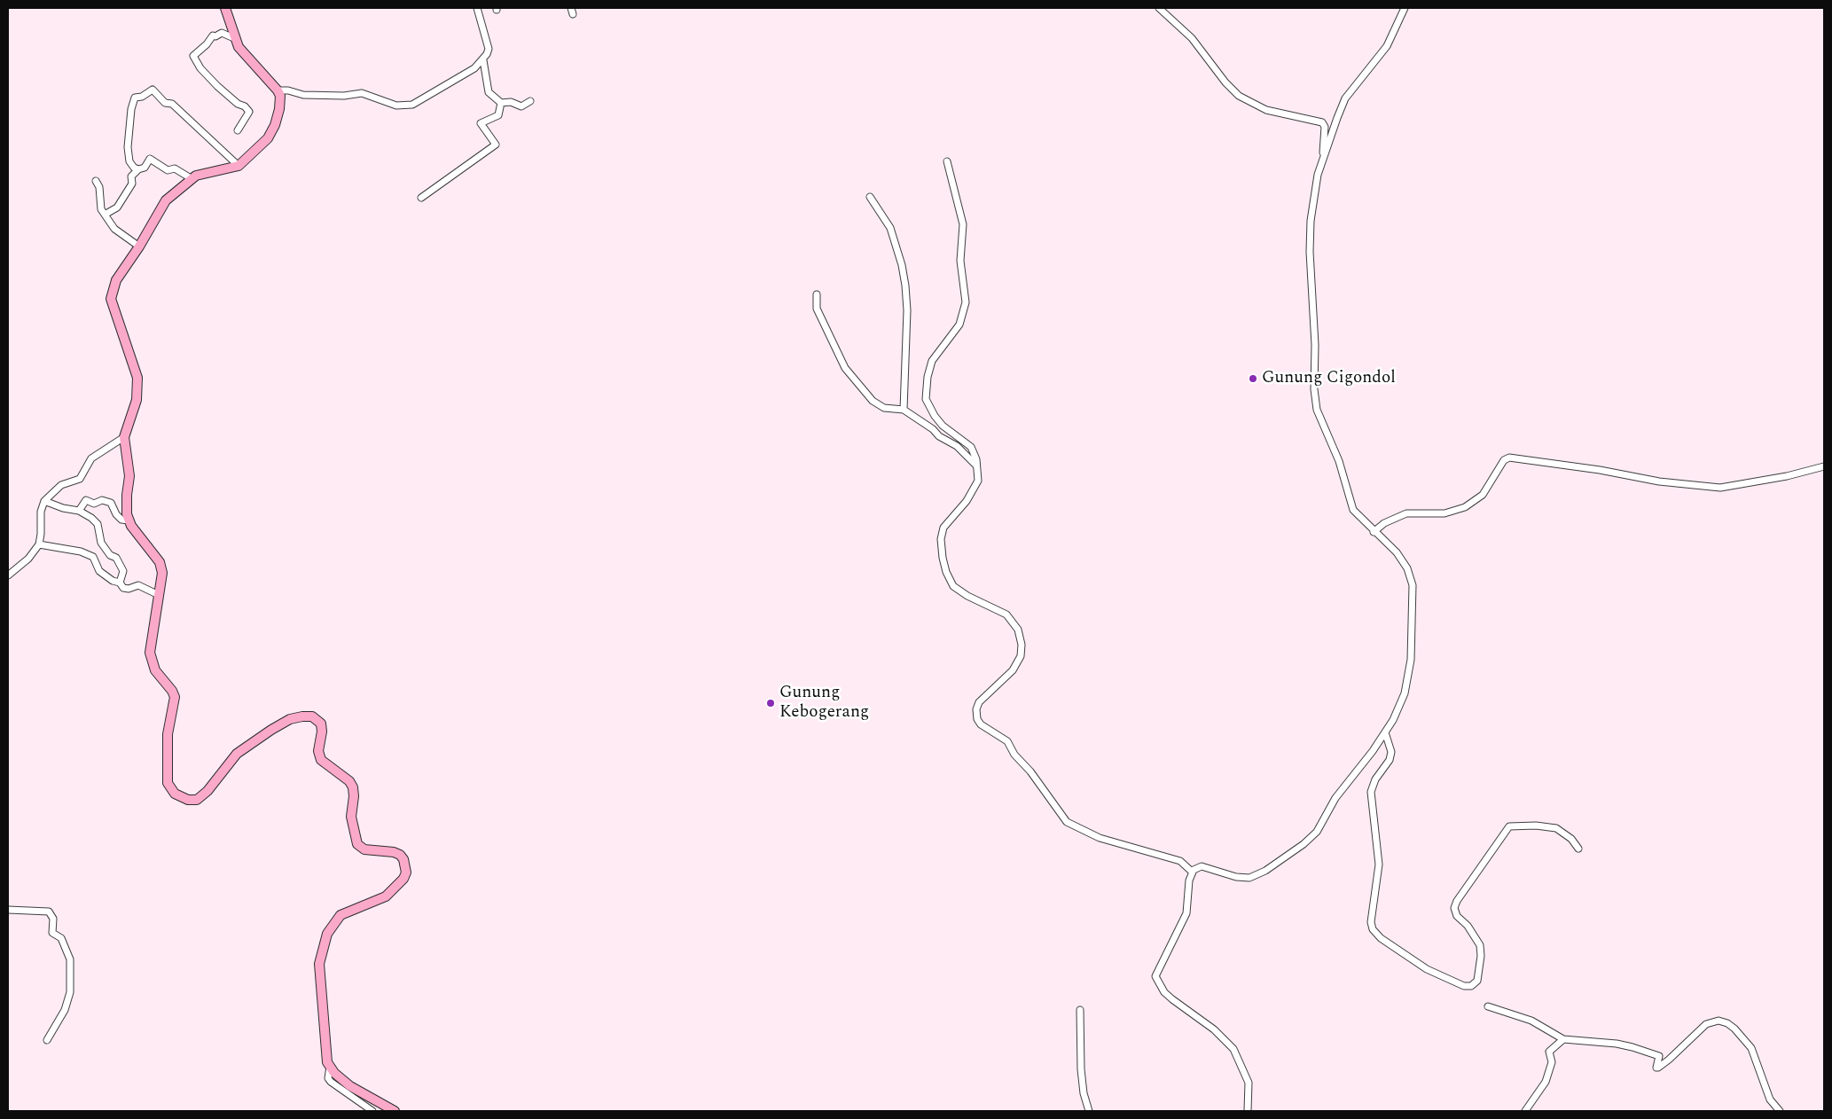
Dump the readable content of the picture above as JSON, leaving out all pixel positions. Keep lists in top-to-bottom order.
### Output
{
  "places": ["Gunung Cigondol", "Gunung Kebogerang"]
}
